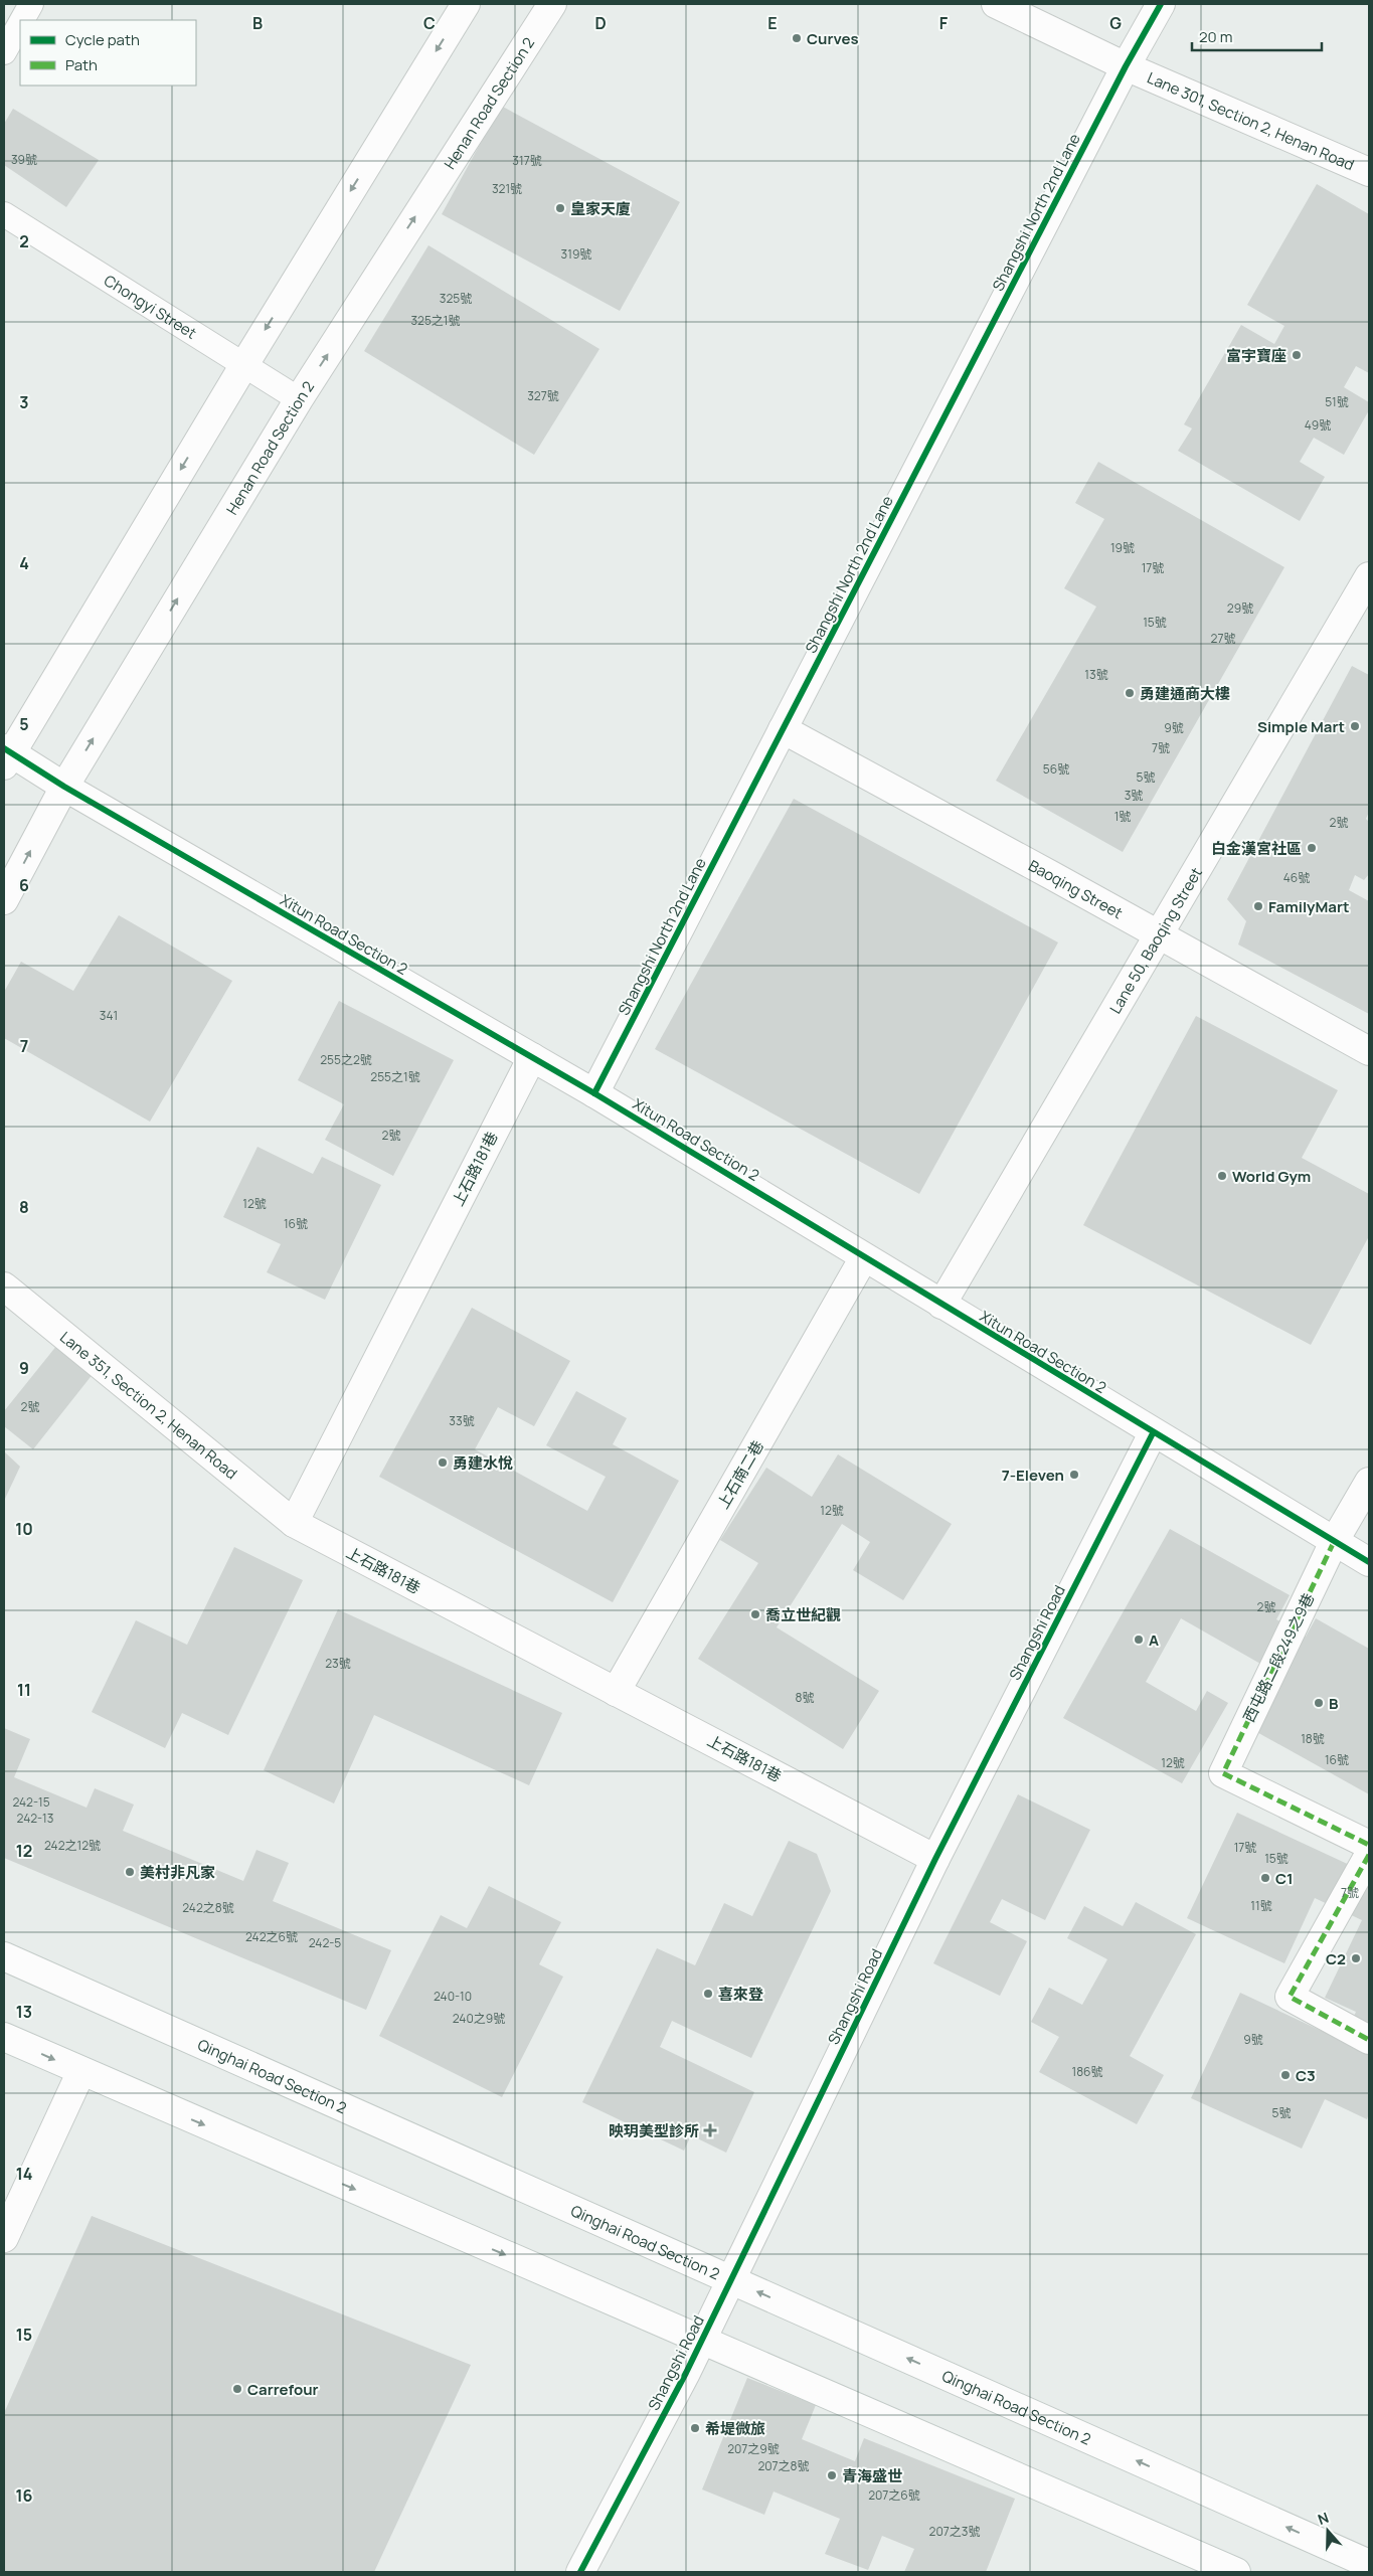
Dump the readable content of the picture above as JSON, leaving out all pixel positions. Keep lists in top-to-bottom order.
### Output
{
  "streets": {
    "street": [
      "Henan Road Section 2",
      "Lane 301, Section 2, Henan Road",
      "Shangshi North 2nd Lane",
      "Baoqing Street",
      "Xitun Road Section 2",
      "Lane 50, Baoqing Street",
      "上石路181巷",
      "Lane 351, Section 2, Henan Road",
      "上石南二巷",
      "Shangshi Road",
      "西屯路二段249之9巷",
      "Qinghai Road Section 2"
    ],
    "lane": ["Chongyi Street"]
  },
  "crossings": [
    ["Henan Road Section 2", "Chongyi Street"],
    ["Henan Road Section 2", "Xitun Road Section 2"],
    ["Lane 301, Section 2, Henan Road", "Shangshi North 2nd Lane"],
    ["Shangshi North 2nd Lane", "Baoqing Street"],
    ["Shangshi North 2nd Lane", "Xitun Road Section 2"],
    ["Baoqing Street", "Lane 50, Baoqing Street"],
    ["Xitun Road Section 2", "Lane 50, Baoqing Street"],
    ["Xitun Road Section 2", "上石路181巷"],
    ["Xitun Road Section 2", "上石南二巷"],
    ["Xitun Road Section 2", "Shangshi Road"],
    ["Xitun Road Section 2", "西屯路二段249之9巷"],
    ["上石路181巷", "Lane 351, Section 2, Henan Road"],
    ["上石路181巷", "上石南二巷"],
    ["上石路181巷", "Shangshi Road"],
    ["Shangshi Road", "Qinghai Road Section 2"]
  ],
  "places": {
    "other": [
      "Curves",
      "皇家天廈",
      "富宇寶座",
      "勇建通商大樓",
      "Simple Mart",
      "白金漢宮社區",
      "FamilyMart",
      "World Gym",
      "勇建水悅",
      "7-Eleven",
      "喬立世紀觀",
      "A",
      "B",
      "美村非凡家",
      "C1",
      "C2",
      "喜來登",
      "C3",
      "Carrefour",
      "希堤微旅",
      "青海盛世"
    ],
    "health": ["映玥美型診所"]
  },
  "house_numbers": [
    "39號",
    "317號",
    "321號",
    "319號",
    "325號",
    "325之1號",
    "327號",
    "51號",
    "49號",
    "19號",
    "17號",
    "29號",
    "15號",
    "27號",
    "13號",
    "9號",
    "7號",
    "56號",
    "5號",
    "3號",
    "1號",
    "2號",
    "46號",
    "341",
    "255之2號",
    "255之1號",
    "2號",
    "12號",
    "16號",
    "2號",
    "33號",
    "12號",
    "2號",
    "23號",
    "8號",
    "18號",
    "16號",
    "12號",
    "242-15",
    "242-13",
    "242之12號",
    "17號",
    "15號",
    "7號",
    "11號",
    "242之8號",
    "242之6號",
    "242-5",
    "240-10",
    "240之9號",
    "9號",
    "186號",
    "5號",
    "207之9號",
    "207之8號",
    "207之6號",
    "207之3號"
  ],
  "legend": ["Cycle path", "Path"],
  "scale_bar": "20 m",
  "north": "top",
  "grid": {
    "columns": [
      "B",
      "C",
      "D",
      "E",
      "F",
      "G"
    ],
    "rows": [
      "2",
      "3",
      "4",
      "5",
      "6",
      "7",
      "8",
      "9",
      "10",
      "11",
      "12",
      "13",
      "14",
      "15",
      "16"
    ]
  }
}
